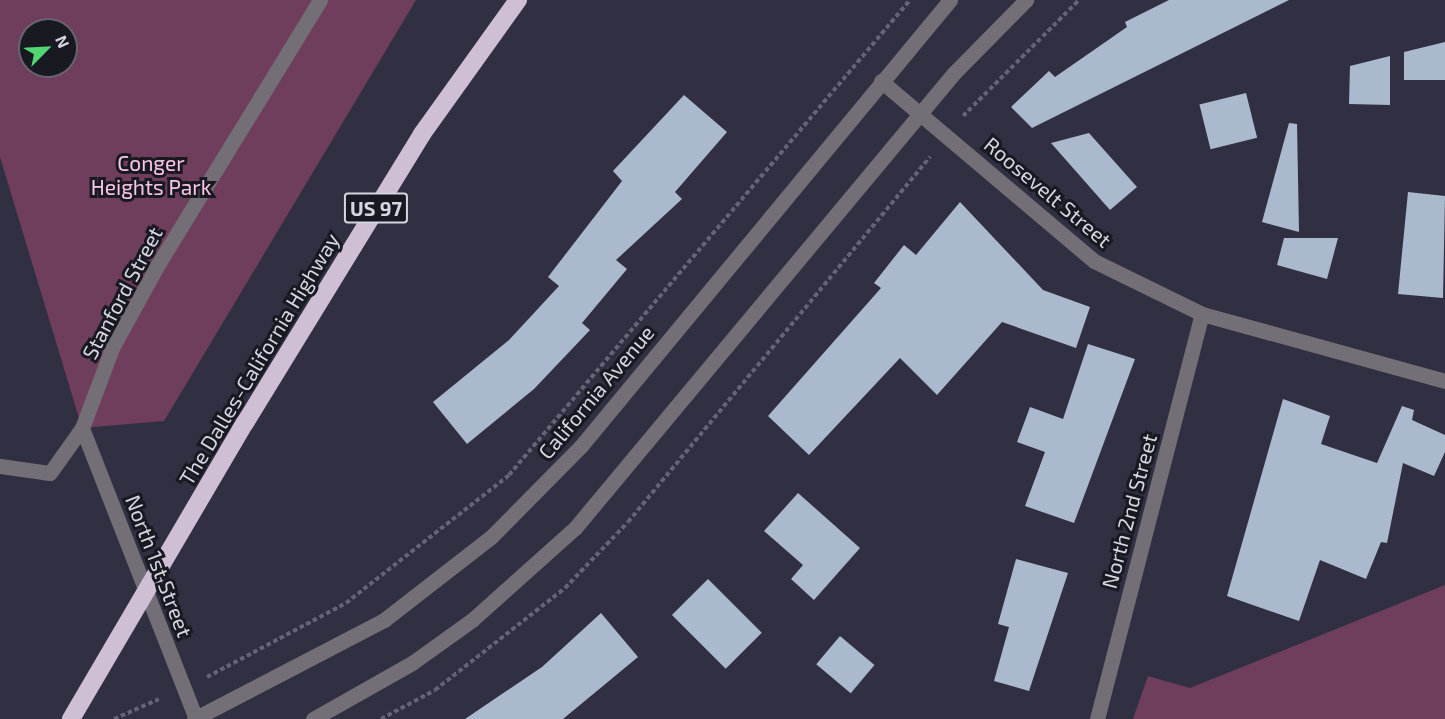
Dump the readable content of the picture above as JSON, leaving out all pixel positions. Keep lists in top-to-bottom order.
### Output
{
  "streets": {
    "highway": ["US 97", "The Dalles-California Highway"],
    "street": [
      "Roosevelt Street",
      "Stanford Street",
      "California Avenue",
      "North 2nd Street",
      "North 1st Street"
    ]
  },
  "crossings": [
    ["Roosevelt Street", "California Avenue"],
    ["Roosevelt Street", "North 2nd Street"],
    ["Stanford Street", "North 1st Street"],
    ["California Avenue", "North 1st Street"]
  ],
  "parks": ["Conger Heights Park"],
  "north": "top right"
}
